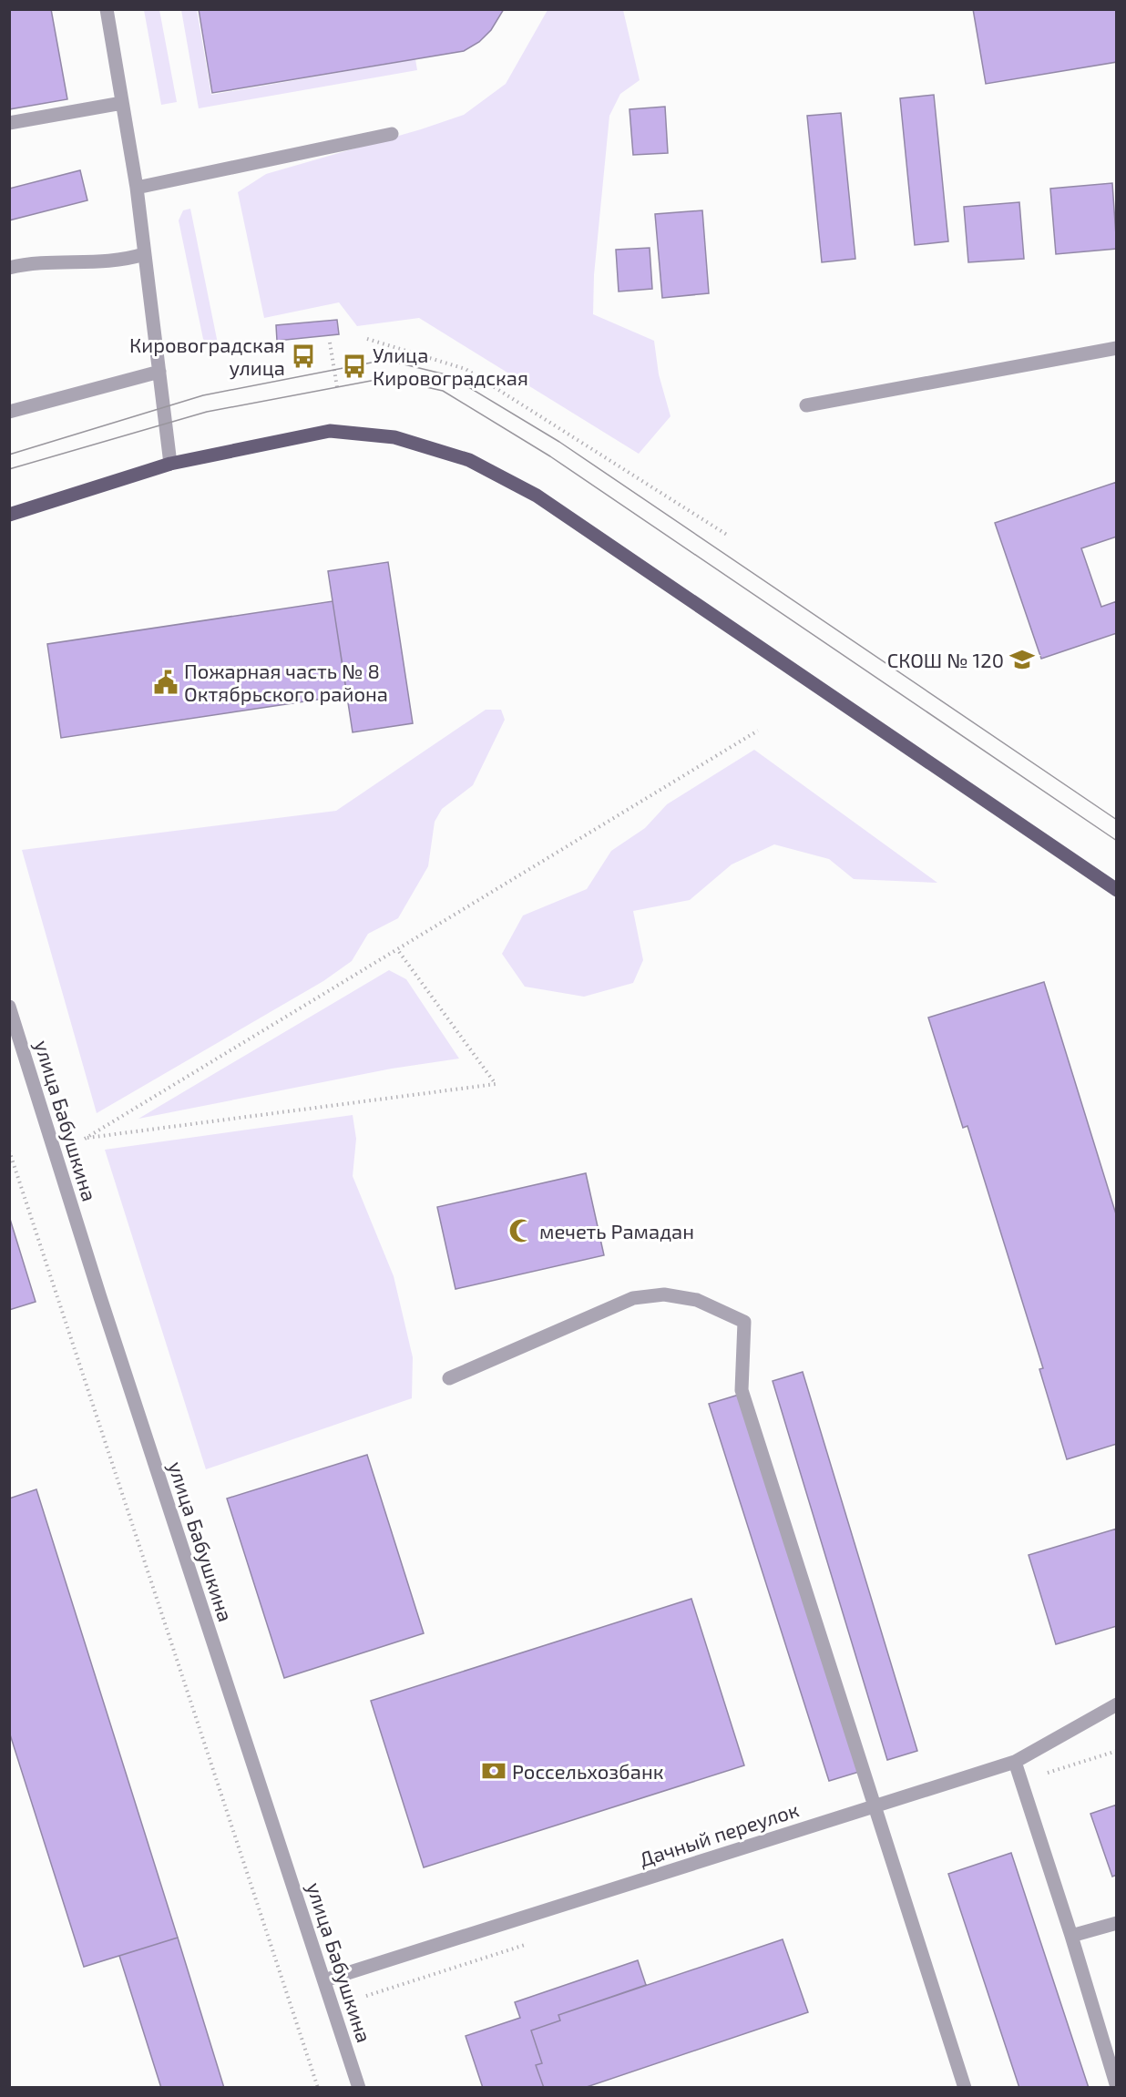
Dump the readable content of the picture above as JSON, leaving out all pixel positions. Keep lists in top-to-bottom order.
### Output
{
  "streets": {
    "street": ["улица Бабушкина", "Дачный переулок"]
  },
  "crossings": [
    ["улица Бабушкина", "Дачный переулок"]
  ],
  "places": {
    "bus stop": ["Кировоградская улица", "Улица Кировоградская"],
    "school or university": ["СКОШ № 120"],
    "public building": ["Пожарная часть № 8 Октябрьского района"],
    "mosque": ["мечеть Рамадан"],
    "bank": ["Россельхозбанк"]
  }
}
